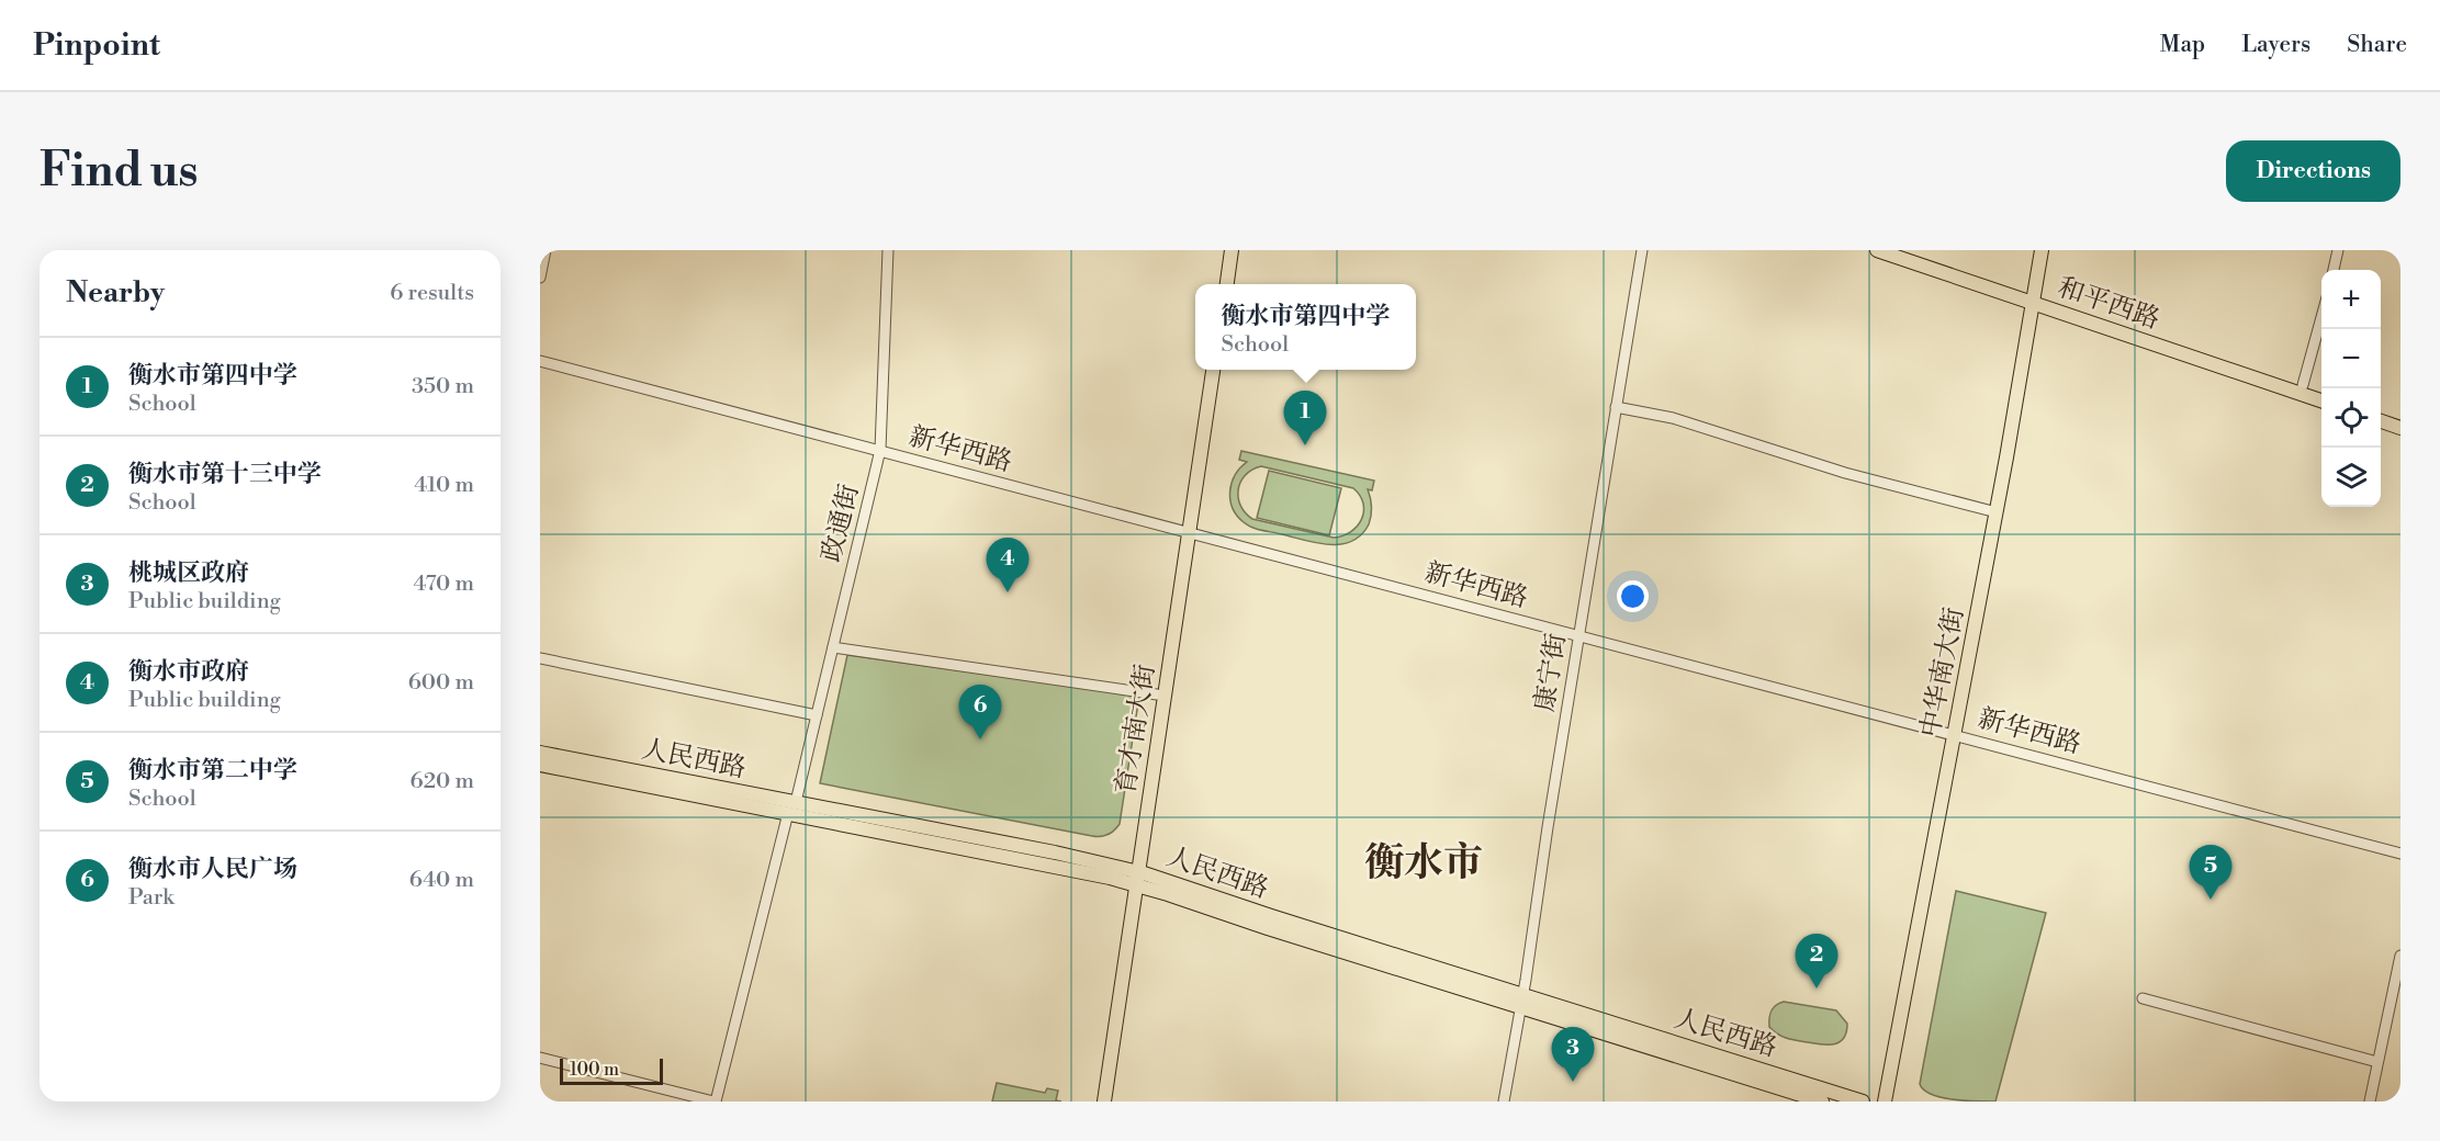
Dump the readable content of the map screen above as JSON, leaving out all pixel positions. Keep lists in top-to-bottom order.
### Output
{
  "streets": {
    "main road": [
      "和平西路",
      "中华南大街",
      "育才南大街",
      "人民西路"
    ],
    "street": ["新华西路", "政通街", "康宁街"]
  },
  "crossings": [
    ["和平西路", "中华南大街"],
    ["新华西路", "政通街"],
    ["新华西路", "康宁街"],
    ["新华西路", "中华南大街"],
    ["新华西路", "育才南大街"],
    ["政通街", "人民西路"],
    ["康宁街", "人民西路"],
    ["育才南大街", "人民西路"]
  ],
  "districts": ["衡水市"],
  "scale_bar": "100 m",
  "page": {
    "header": "Pinpoint",
    "nav": ["Map", "Layers", "Share"],
    "buttons": "Directions",
    "title": "Find us",
    "heading": ["Nearby", "6 results"],
    "map_buttons": ["+", "−"],
    "popup": ["衡水市第四中学", "School"],
    "list": [
      {
        "mark": "1",
        "name": "衡水市第四中学",
        "note": "School",
        "value": "350 m"
      },
      {
        "mark": "2",
        "name": "衡水市第十三中学",
        "note": "School",
        "value": "410 m"
      },
      {
        "mark": "3",
        "name": "桃城区政府",
        "note": "Public building",
        "value": "470 m"
      },
      {
        "mark": "4",
        "name": "衡水市政府",
        "note": "Public building",
        "value": "600 m"
      },
      {
        "mark": "5",
        "name": "衡水市第二中学",
        "note": "School",
        "value": "620 m"
      },
      {
        "mark": "6",
        "name": "衡水市人民广场",
        "note": "Park",
        "value": "640 m"
      }
    ],
    "pins": [
      "1",
      "4",
      "6",
      "5",
      "2",
      "3"
    ],
    "scale": "100 m"
  }
}
